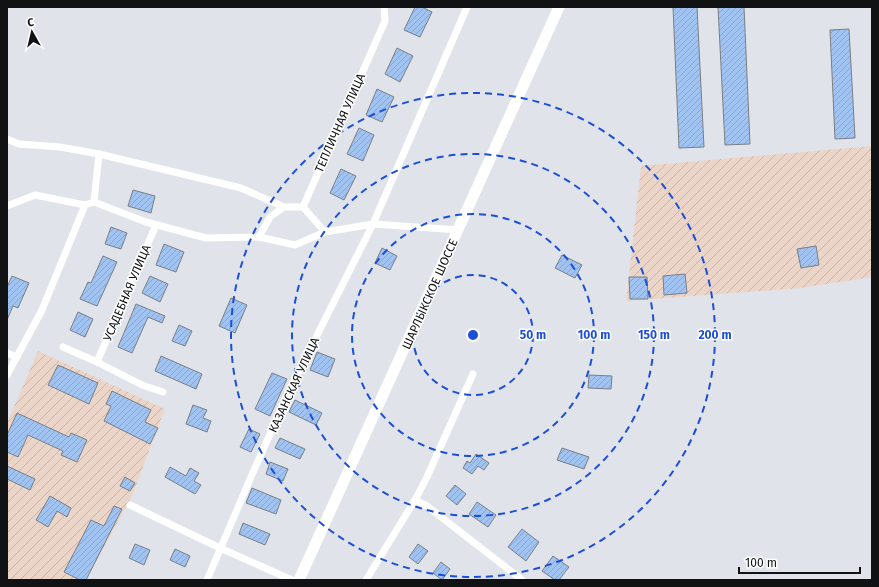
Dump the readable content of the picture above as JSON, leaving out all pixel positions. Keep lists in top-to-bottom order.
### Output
{
  "streets": {
    "main road": ["ШАРЛЫКСКОЕ ШОССЕ"],
    "street": ["ТЕПЛИЧНАЯ УЛИЦА", "УСАДЕБНАЯ УЛИЦА", "КАЗАНСКАЯ УЛИЦА"]
  },
  "scale_bar": "100 m",
  "north": "top",
  "rings": [
    "50 m",
    "100 m",
    "150 m",
    "200 m"
  ]
}
